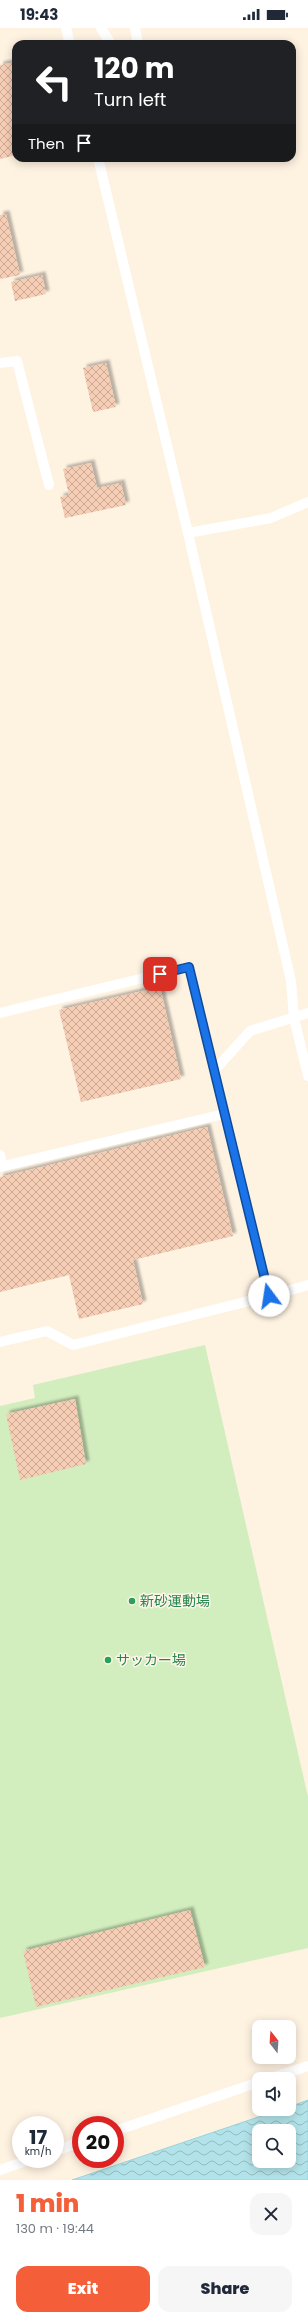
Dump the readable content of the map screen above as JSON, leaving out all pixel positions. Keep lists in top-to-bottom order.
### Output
{
  "places": ["新砂運動場", "サッカー場"],
  "north": "top",
  "page": {
    "status": "19:43",
    "turn": ["120 m", "Turn left"],
    "then": "Then",
    "speed": "17 km/h",
    "limit": "20",
    "heading": ["1 min", "130 m · 19:44"],
    "buttons": ["Exit", "Share"]
  }
}
